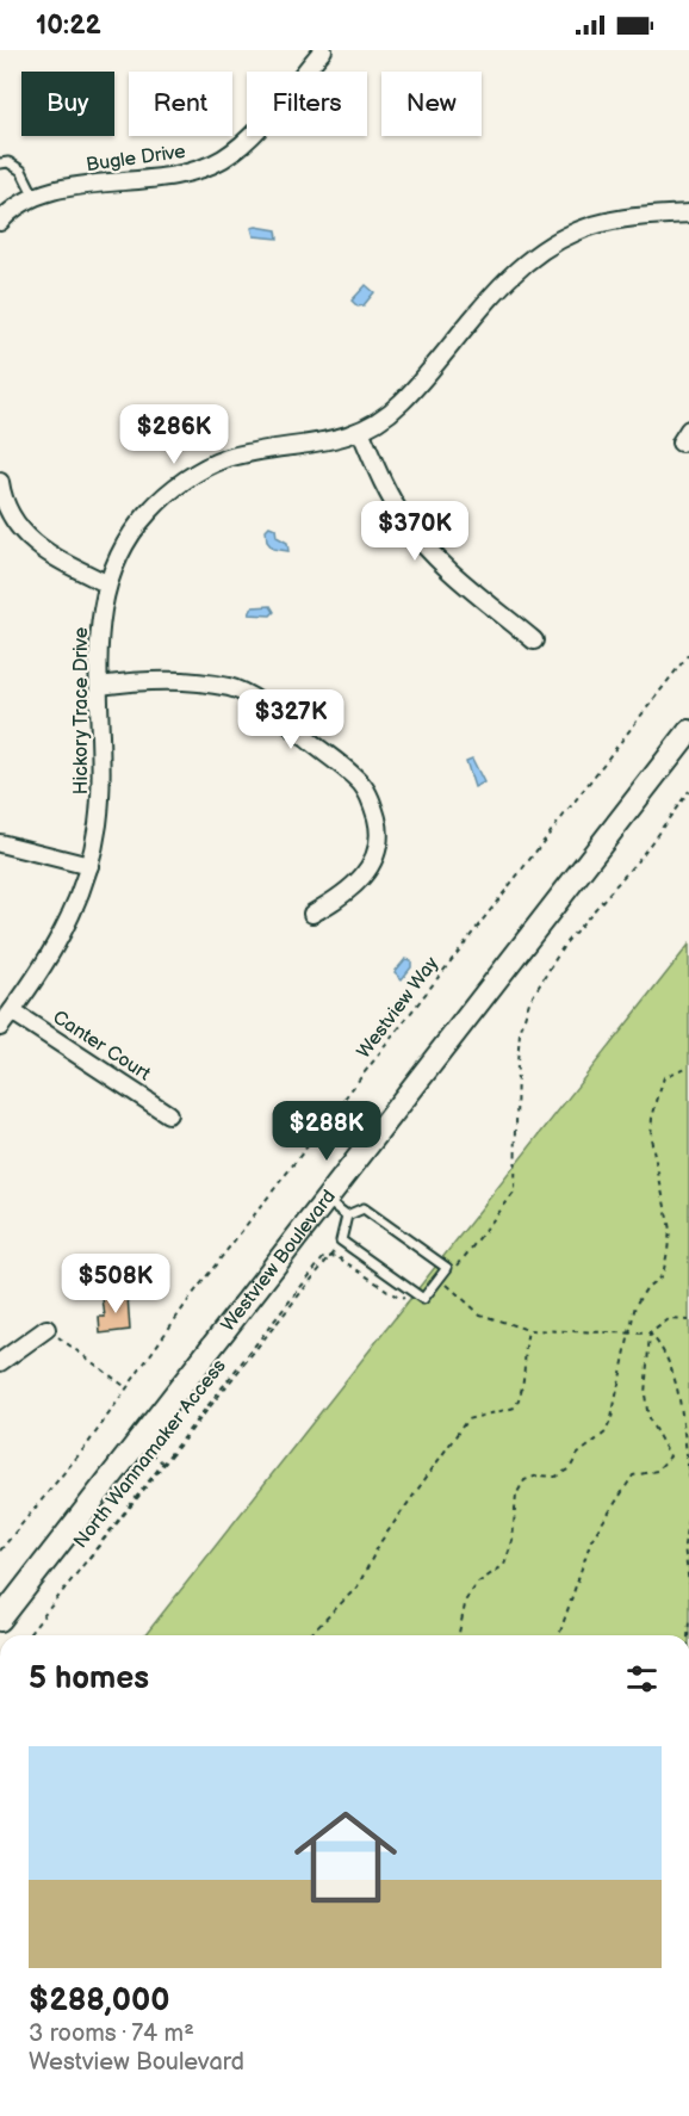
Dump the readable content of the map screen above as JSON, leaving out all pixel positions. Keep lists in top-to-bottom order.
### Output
{
  "streets": {
    "street": [
      "Bugle Drive",
      "Hickory Trace Drive",
      "Canter Court",
      "Westview Boulevard"
    ],
    "path": ["Westview Way"]
  },
  "crossings": [
    ["Hickory Trace Drive", "Canter Court"]
  ],
  "page": {
    "status": "10:22",
    "chip": [
      "Buy",
      "Rent",
      "Filters",
      "New"
    ],
    "price": [
      "$286K",
      "$370K",
      "$327K",
      "$288K",
      "$508K"
    ],
    "heading": "5 homes",
    "list": [
      {
        "name": "$288,000",
        "note": "3 rooms · 74 m² · Westview Boulevard"
      }
    ]
  }
}
